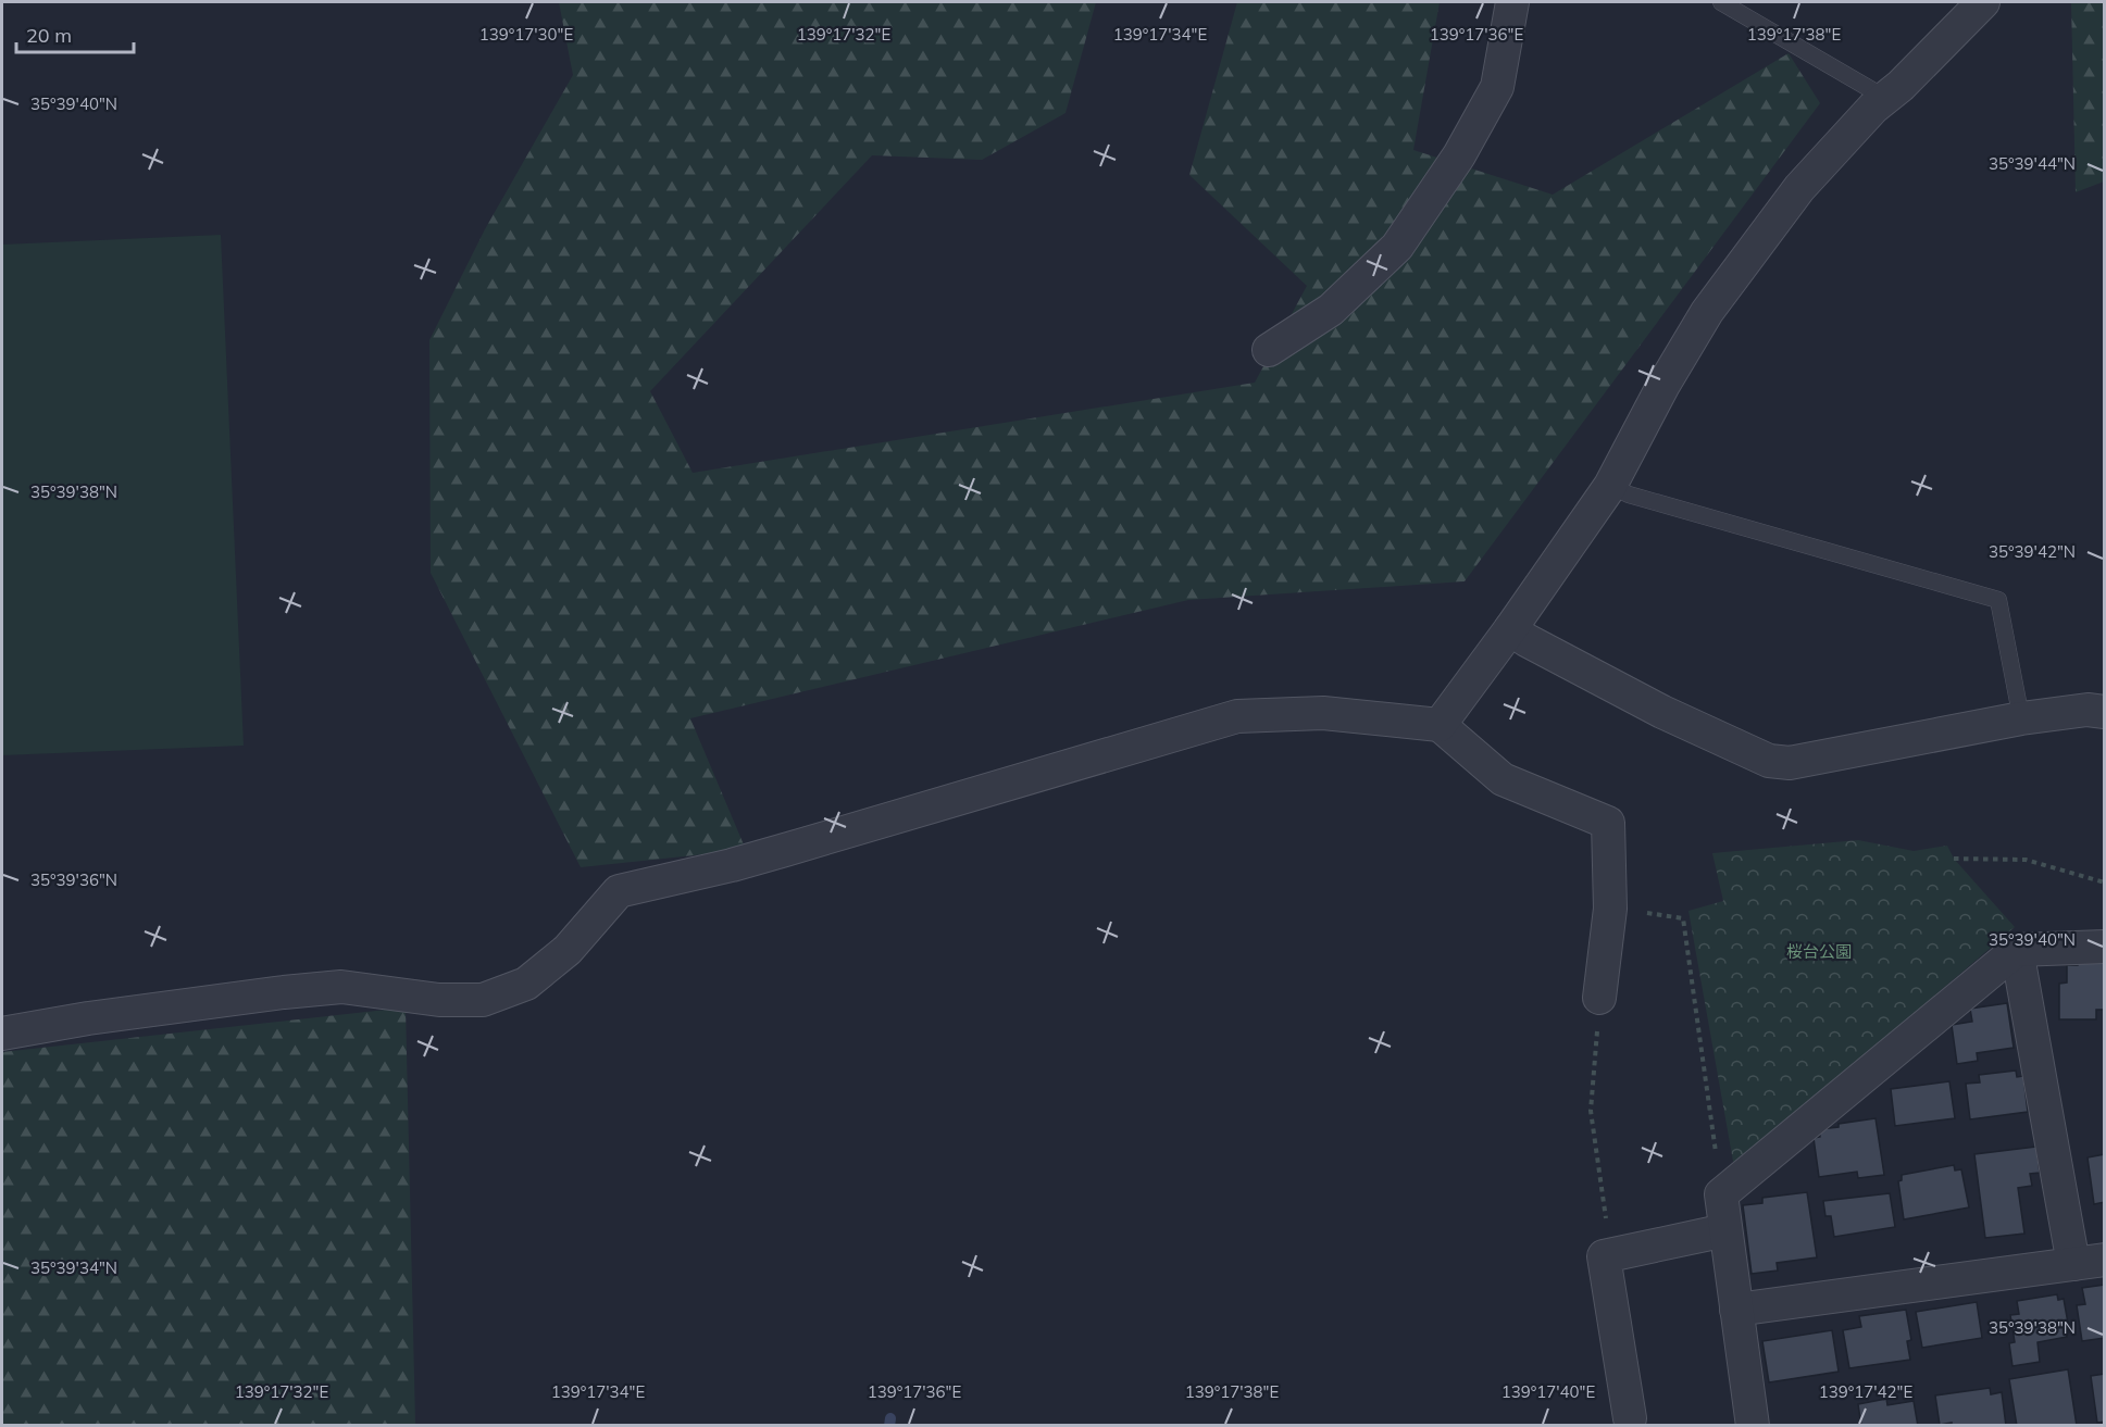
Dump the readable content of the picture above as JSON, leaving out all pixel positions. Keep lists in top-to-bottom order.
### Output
{
  "parks": ["桜台公園"],
  "scale_bar": "20 m",
  "coordinates": [
    "139°17'30\"E",
    "139°17'32\"E",
    "139°17'34\"E",
    "139°17'36\"E",
    "139°17'38\"E",
    "35°39'40\"N",
    "35°39'44\"N",
    "35°39'38\"N",
    "35°39'42\"N",
    "35°39'36\"N",
    "35°39'34\"N",
    "139°17'40\"E",
    "139°17'42\"E"
  ]
}
